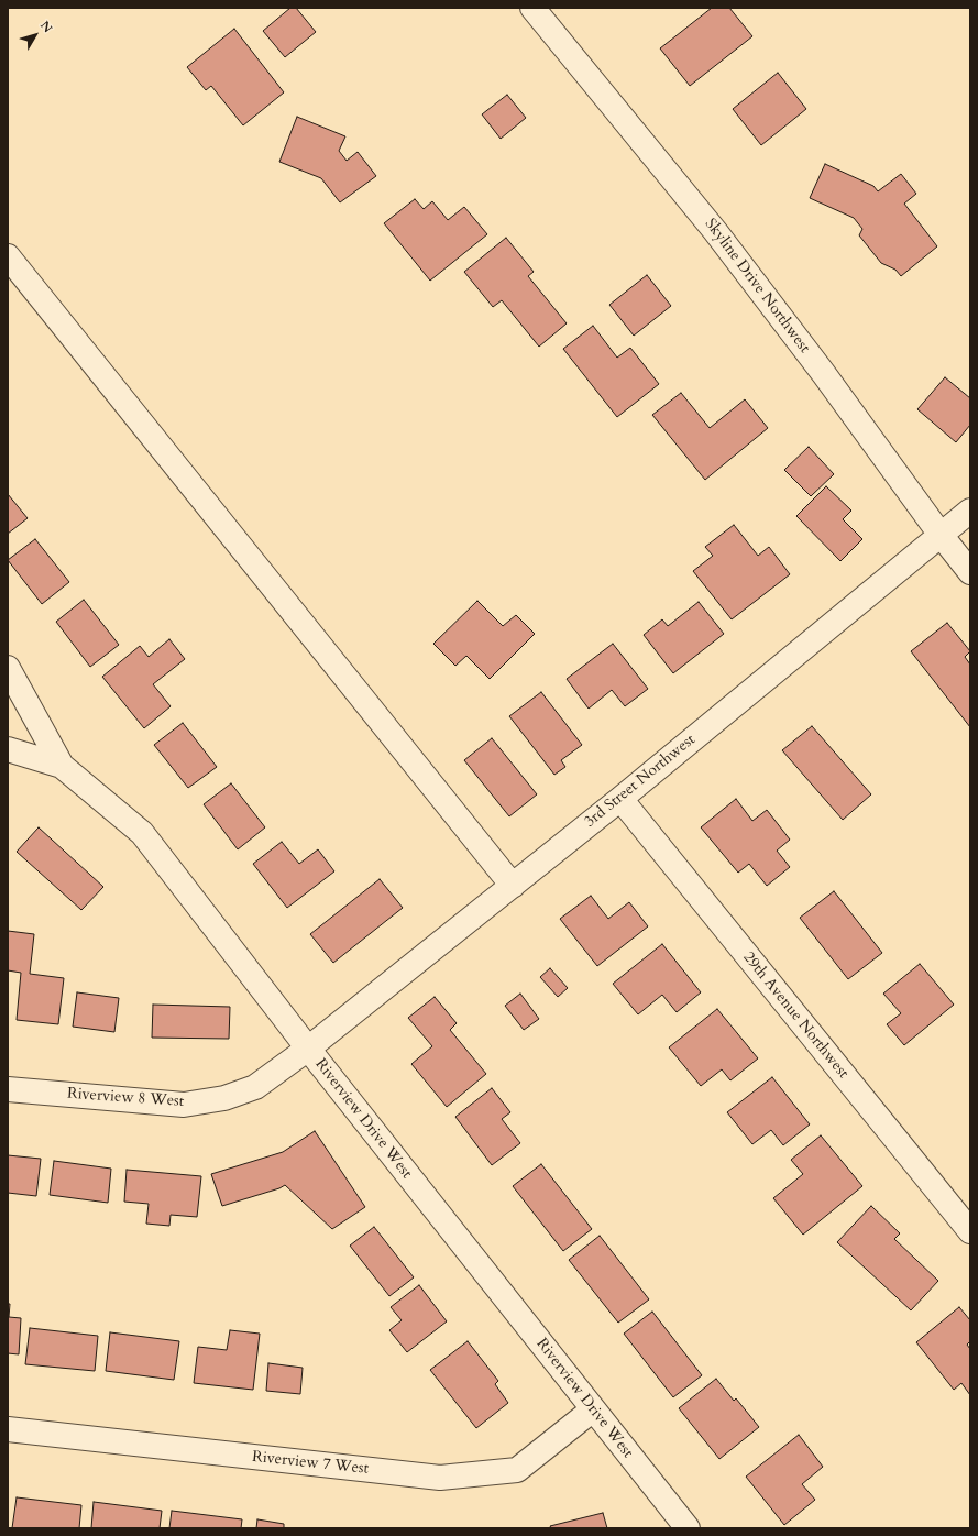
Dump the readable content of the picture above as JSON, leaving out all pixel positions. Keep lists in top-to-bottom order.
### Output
{
  "streets": {
    "street": [
      "Skyline Drive Northwest",
      "3rd Street Northwest",
      "29th Avenue Northwest",
      "Riverview 8 West",
      "Riverview Drive West",
      "Riverview 7 West"
    ]
  },
  "crossings": [
    ["Skyline Drive Northwest", "3rd Street Northwest"],
    ["3rd Street Northwest", "29th Avenue Northwest"],
    ["3rd Street Northwest", "Riverview 8 West"],
    ["3rd Street Northwest", "Riverview Drive West"],
    ["Riverview 8 West", "Riverview Drive West"],
    ["Riverview Drive West", "Riverview 7 West"]
  ],
  "north": "top right"
}
